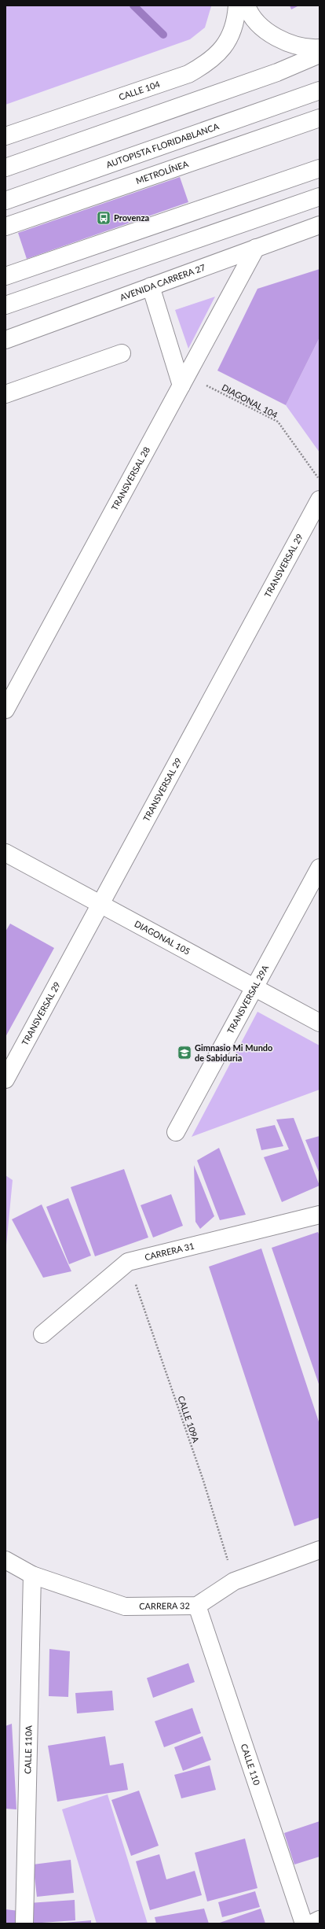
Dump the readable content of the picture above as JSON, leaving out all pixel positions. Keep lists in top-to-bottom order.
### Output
{
  "streets": {
    "main road": [
      "CALLE 104",
      "AUTOPISTA FLORIDABLANCA",
      "METROLÍNEA",
      "AVENIDA CARRERA 27",
      "TRANSVERSAL 28",
      "TRANSVERSAL 29",
      "DIAGONAL 105",
      "TRANSVERSAL 29A",
      "CARRERA 31",
      "CARRERA 32",
      "CALLE 110A",
      "CALLE 110"
    ],
    "path": ["DIAGONAL 104", "CALLE 109A"]
  },
  "crossings": [
    ["AVENIDA CARRERA 27", "TRANSVERSAL 28"],
    ["DIAGONAL 104", "TRANSVERSAL 28"],
    ["TRANSVERSAL 29", "DIAGONAL 105"],
    ["DIAGONAL 105", "TRANSVERSAL 29A"],
    ["CARRERA 31", "CALLE 109A"],
    ["CALLE 109A", "CARRERA 32"],
    ["CARRERA 32", "CALLE 110A"],
    ["CARRERA 32", "CALLE 110"]
  ],
  "places": {
    "bus stop": ["Provenza"],
    "school or university": ["Gimnasio Mi Mundo de Sabiduria"]
  }
}
